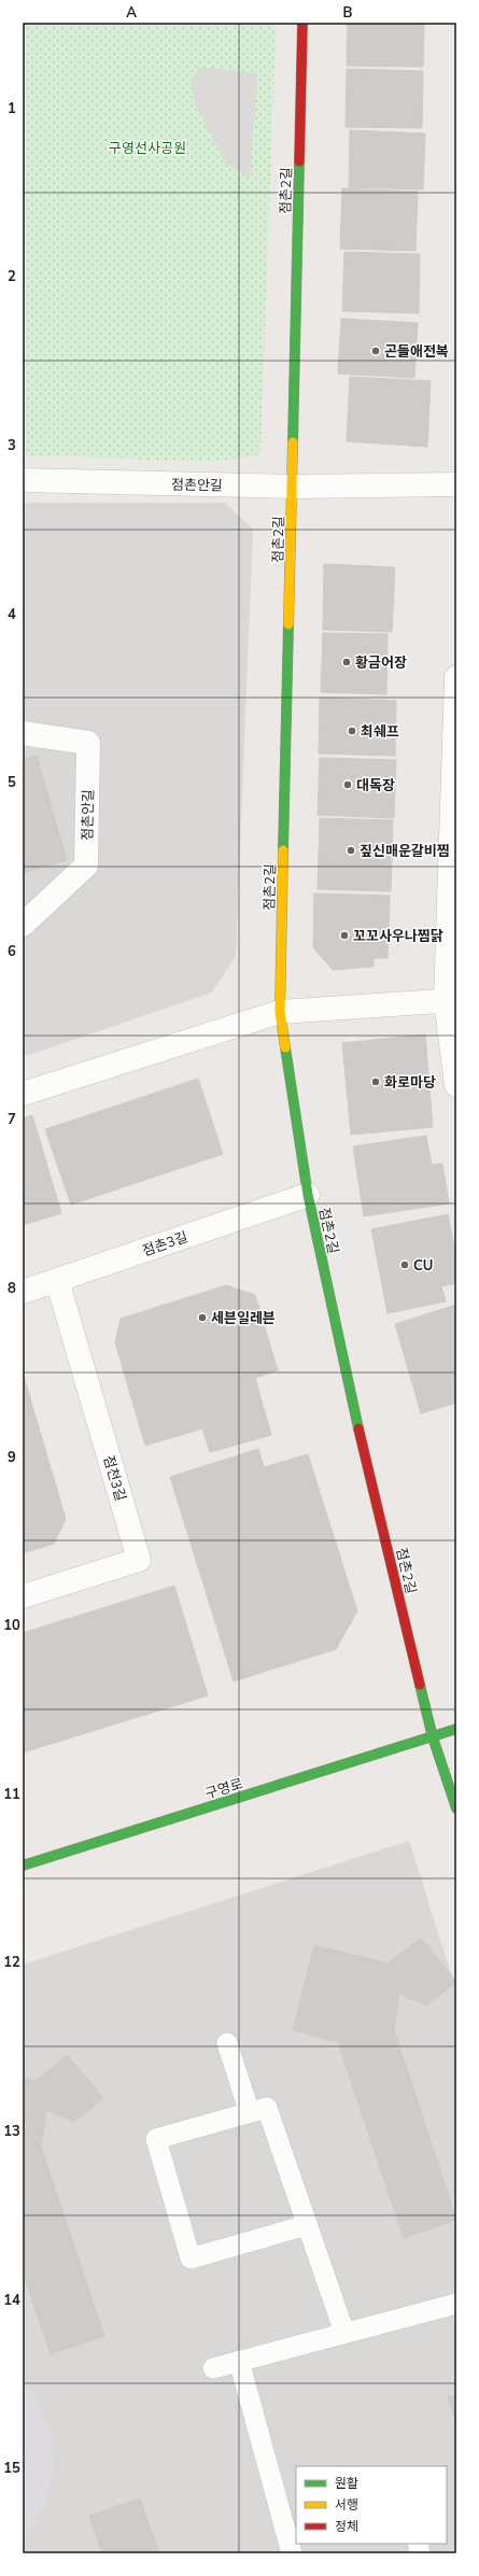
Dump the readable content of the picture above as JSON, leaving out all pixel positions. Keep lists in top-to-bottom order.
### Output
{
  "streets": {
    "street": [
      "점촌2길",
      "점촌안길",
      "점촌3길",
      "점천3길",
      "구영로"
    ]
  },
  "crossings": [
    ["점촌2길", "점촌안길"],
    ["점촌2길", "점촌3길"],
    ["점촌2길", "구영로"],
    ["점촌3길", "점천3길"]
  ],
  "parks": ["구영선사공원"],
  "places": [
    "곤들애전복",
    "황금어장",
    "최쉐프",
    "대독장",
    "짚신매운갈비찜",
    "꼬꼬사우나찜닭",
    "화로마당",
    "CU",
    "세븐일레븐"
  ],
  "legend": ["원활", "서행", "정체"],
  "grid": {
    "columns": ["A", "B"],
    "rows": [
      "1",
      "2",
      "3",
      "4",
      "5",
      "6",
      "7",
      "8",
      "9",
      "10",
      "11",
      "12",
      "13",
      "14",
      "15"
    ]
  }
}
